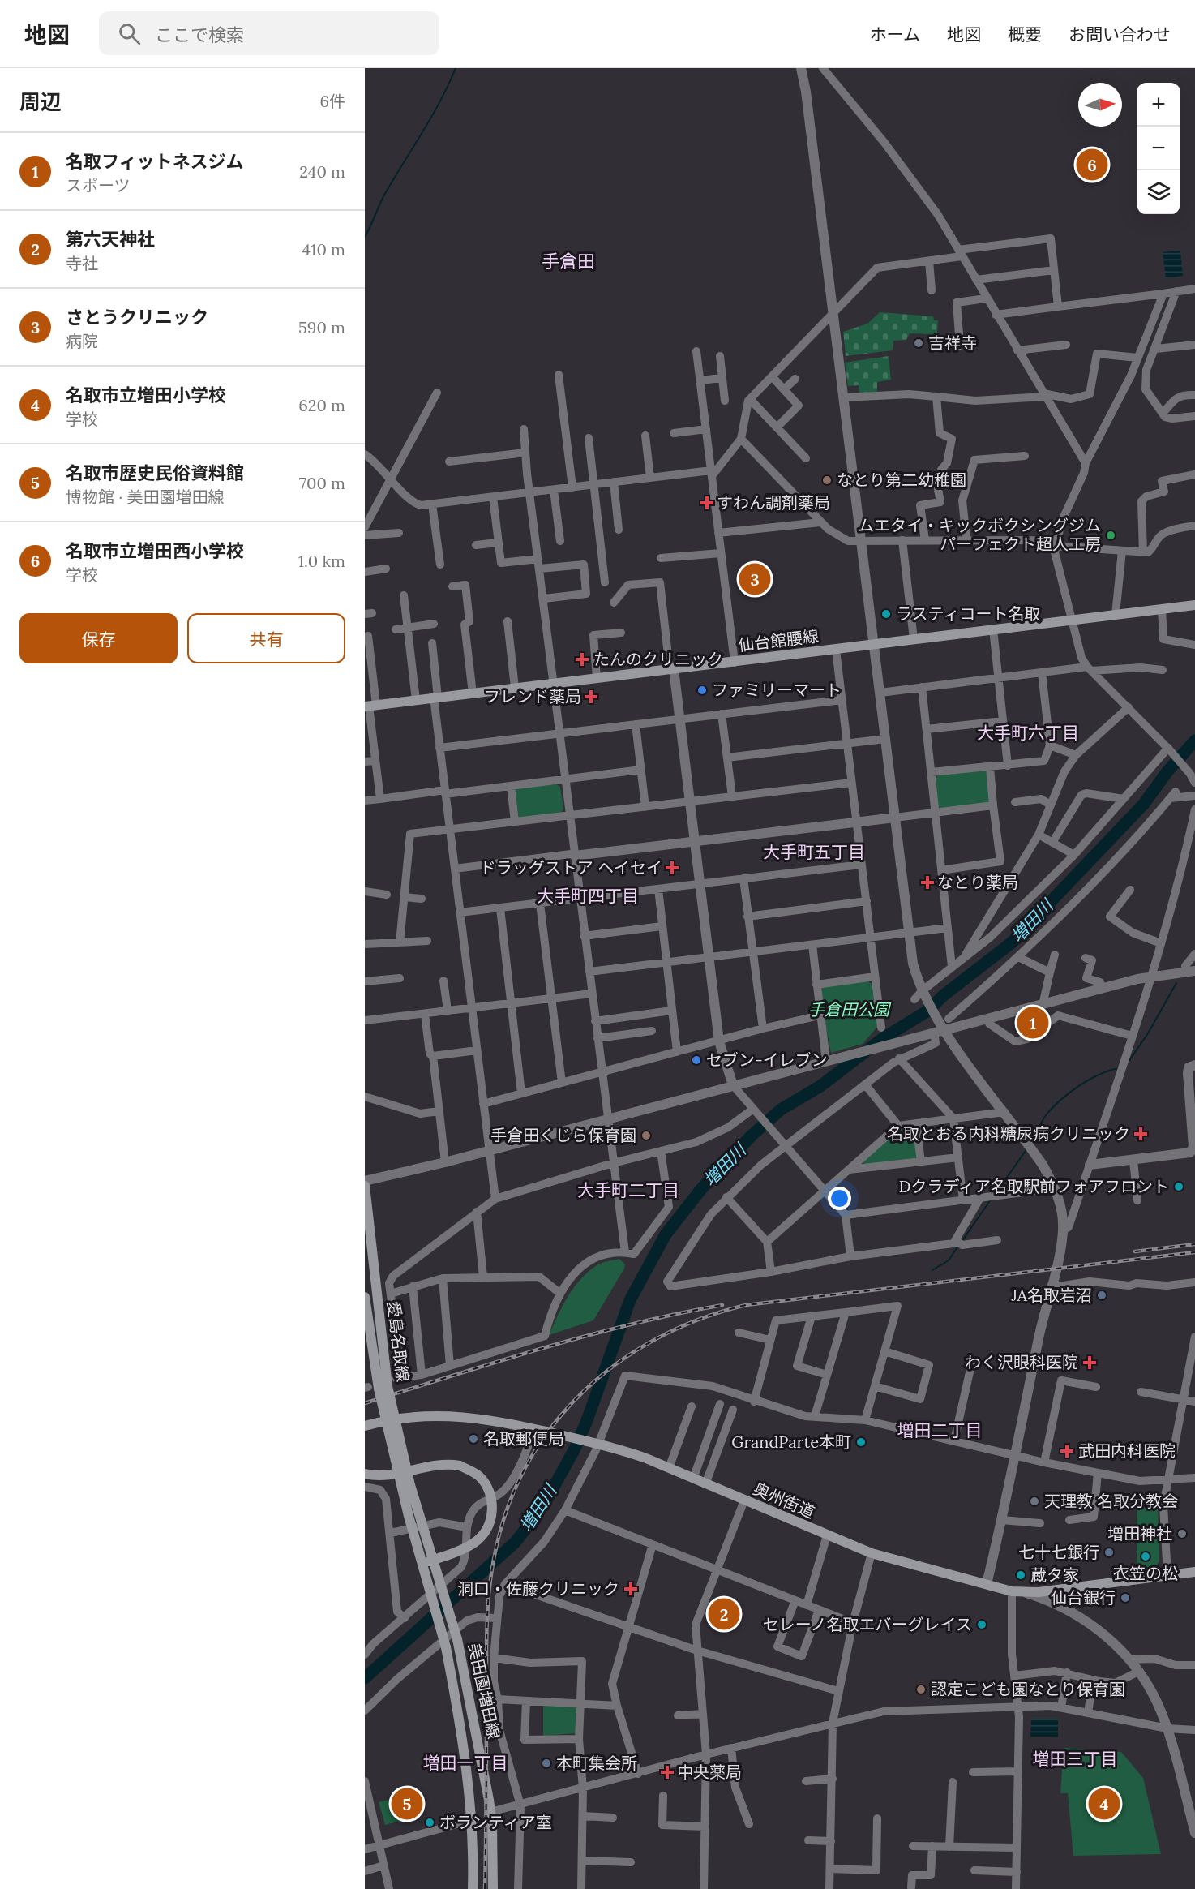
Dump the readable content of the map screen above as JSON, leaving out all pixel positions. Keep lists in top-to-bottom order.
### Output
{
  "streets": {
    "main road": [
      "仙台館腰線",
      "愛島名取線",
      "奥州街道",
      "美田園増田線"
    ]
  },
  "crossings": [
    ["愛島名取線", "美田園増田線"]
  ],
  "districts": [
    "手倉田",
    "大手町六丁目",
    "大手町五丁目",
    "大手町四丁目",
    "大手町二丁目",
    "増田二丁目",
    "増田三丁目",
    "増田一丁目"
  ],
  "water": ["増田川"],
  "parks": ["手倉田公園"],
  "places": {
    "other": [
      "吉祥寺",
      "なとり第二幼稚園",
      "ムエタイ・キックボクシングジム パーフェクト超人工房",
      "ラスティコート名取",
      "ファミリーマート",
      "セブン-イレブン",
      "手倉田くじら保育園",
      "Dクラディア名取駅前フォアフロント",
      "JA名取岩沼",
      "名取郵便局",
      "GrandParte本町",
      "天理教 名取分教会",
      "増田神社",
      "七十七銀行",
      "衣笠の松",
      "蔵タ家",
      "仙台銀行",
      "セレーノ名取エバーグレイス",
      "認定こども園なとり保育園",
      "本町集会所",
      "ボランティア室"
    ],
    "health": [
      "すわん調剤薬局",
      "たんのクリニック",
      "フレンド薬局",
      "ドラッグストア ヘイセイ",
      "なとり薬局",
      "名取とおる内科糖尿病クリニック",
      "わく沢眼科医院",
      "武田内科医院",
      "洞口・佐藤クリニック",
      "中央薬局"
    ]
  },
  "north": "right",
  "page": {
    "header": "地図",
    "search": "ここで検索",
    "nav": [
      "ホーム",
      "地図",
      "概要",
      "お問い合わせ"
    ],
    "heading": ["周辺", "6件"],
    "map_buttons": ["+", "−"],
    "list": [
      {
        "mark": "1",
        "name": "名取フィットネスジム",
        "note": "スポーツ",
        "value": "240 m"
      },
      {
        "mark": "2",
        "name": "第六天神社",
        "note": "寺社",
        "value": "410 m"
      },
      {
        "mark": "3",
        "name": "さとうクリニック",
        "note": "病院",
        "value": "590 m"
      },
      {
        "mark": "4",
        "name": "名取市立増田小学校",
        "note": "学校",
        "value": "620 m"
      },
      {
        "mark": "5",
        "name": "名取市歴史民俗資料館",
        "note": "博物館 · 美田園増田線",
        "value": "700 m"
      },
      {
        "mark": "6",
        "name": "名取市立増田西小学校",
        "note": "学校",
        "value": "1.0 km"
      }
    ],
    "pins": [
      "6",
      "3",
      "1",
      "2",
      "4",
      "5"
    ],
    "buttons": ["保存", "共有"]
  }
}
